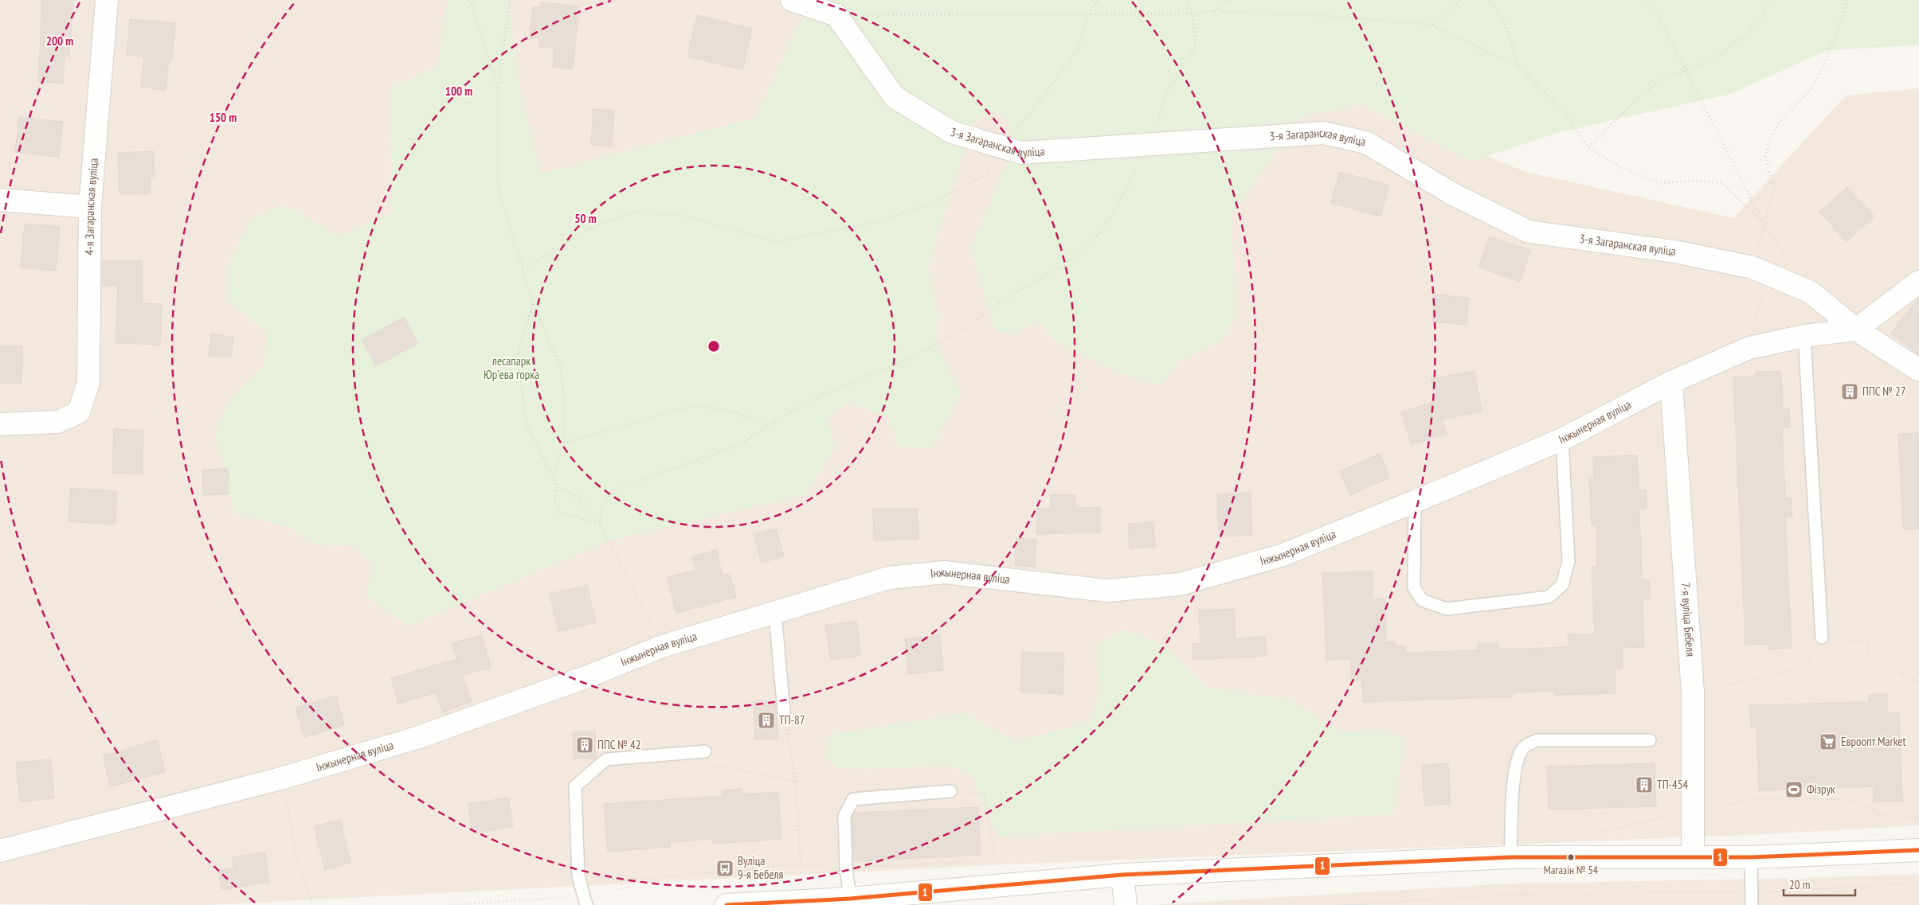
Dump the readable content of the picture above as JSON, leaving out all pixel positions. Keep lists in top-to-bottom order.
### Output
{
  "streets": {
    "street": [
      "3-я Загаранская вуліца",
      "4-я Загаранская вуліца",
      "Інжынерная вуліца",
      "7-я вуліца Бебеля"
    ]
  },
  "crossings": [
    ["3-я Загаранская вуліца", "Інжынерная вуліца"],
    ["Інжынерная вуліца", "7-я вуліца Бебеля"]
  ],
  "parks": ["лесапарк Юрʼева горка"],
  "places": {
    "building": [
      "ППС № 27",
      "ТП-87",
      "ППС № 42",
      "ТП-454"
    ],
    "supermarket": ["Евроопт Market"],
    "sports": ["Фізрук"],
    "other": ["Магазін № 54"],
    "bus stop": ["Вуліца 9-я Бебеля"]
  },
  "lines": ["transit line 1"],
  "scale_bar": "20 m",
  "rings": [
    "200 m",
    "100 m",
    "150 m",
    "50 m"
  ]
}
